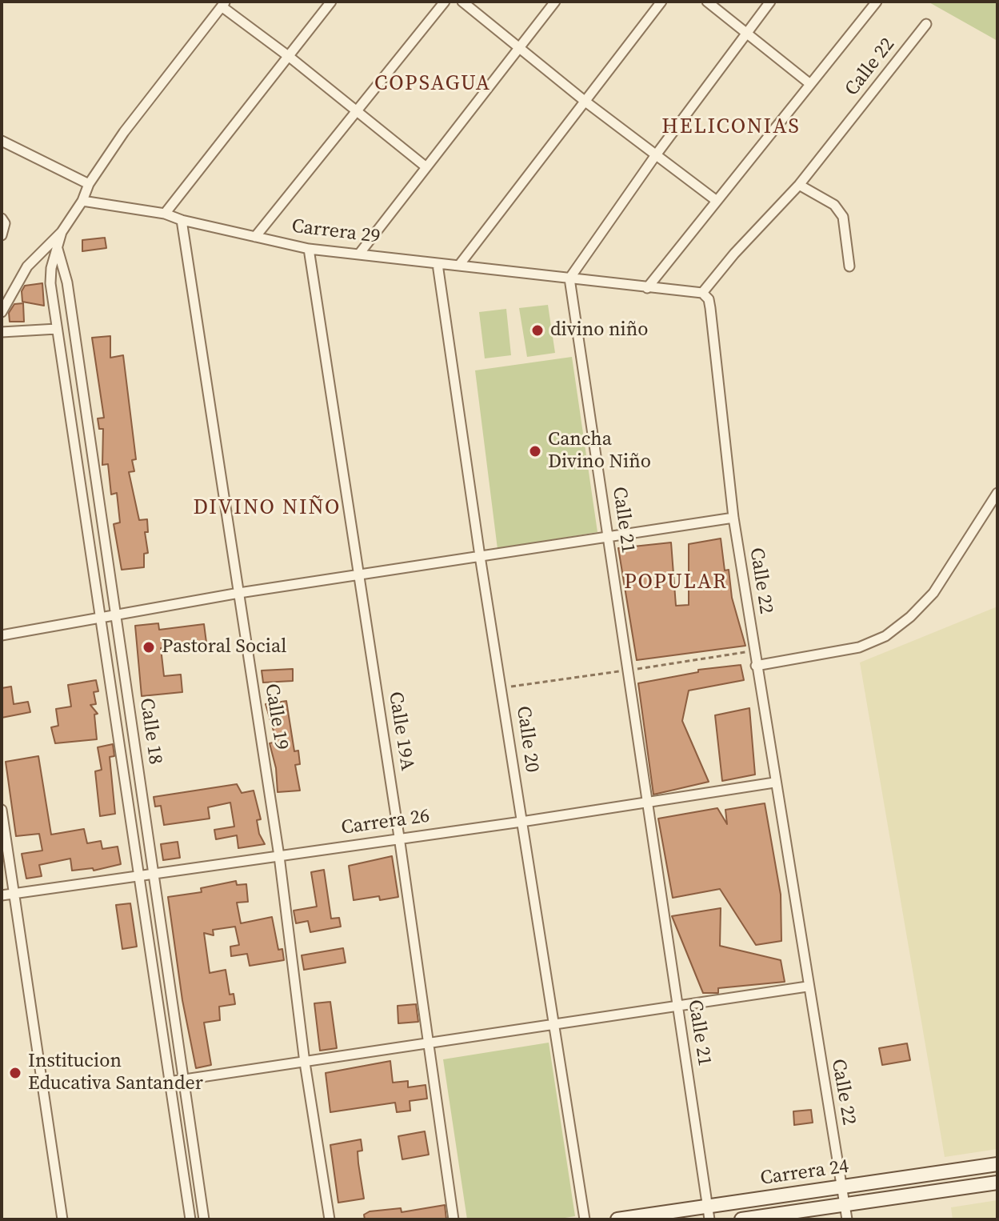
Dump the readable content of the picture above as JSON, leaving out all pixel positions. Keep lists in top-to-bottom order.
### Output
{
  "streets": {
    "street": [
      "Calle 22",
      "Carrera 29",
      "Calle 21",
      "Calle 19",
      "Calle 18",
      "Calle 19A",
      "Calle 20",
      "Carrera 26",
      "Carrera 24"
    ]
  },
  "crossings": [
    ["Calle 22", "Carrera 29"],
    ["Calle 22", "Carrera 26"],
    ["Calle 22", "Carrera 24"],
    ["Carrera 29", "Calle 21"],
    ["Carrera 29", "Calle 19"],
    ["Carrera 29", "Calle 19A"],
    ["Carrera 29", "Calle 20"],
    ["Calle 21", "Carrera 26"],
    ["Calle 21", "Carrera 24"],
    ["Calle 19", "Carrera 26"],
    ["Calle 18", "Carrera 26"],
    ["Calle 19A", "Carrera 26"],
    ["Calle 20", "Carrera 26"]
  ],
  "districts": [
    "COPSAGUA",
    "HELICONIAS",
    "DIVINO NIÑO",
    "POPULAR"
  ],
  "places": [
    "divino niño",
    "Cancha Divino Niño",
    "Pastoral Social",
    "Institucion Educativa Santander"
  ]
}
